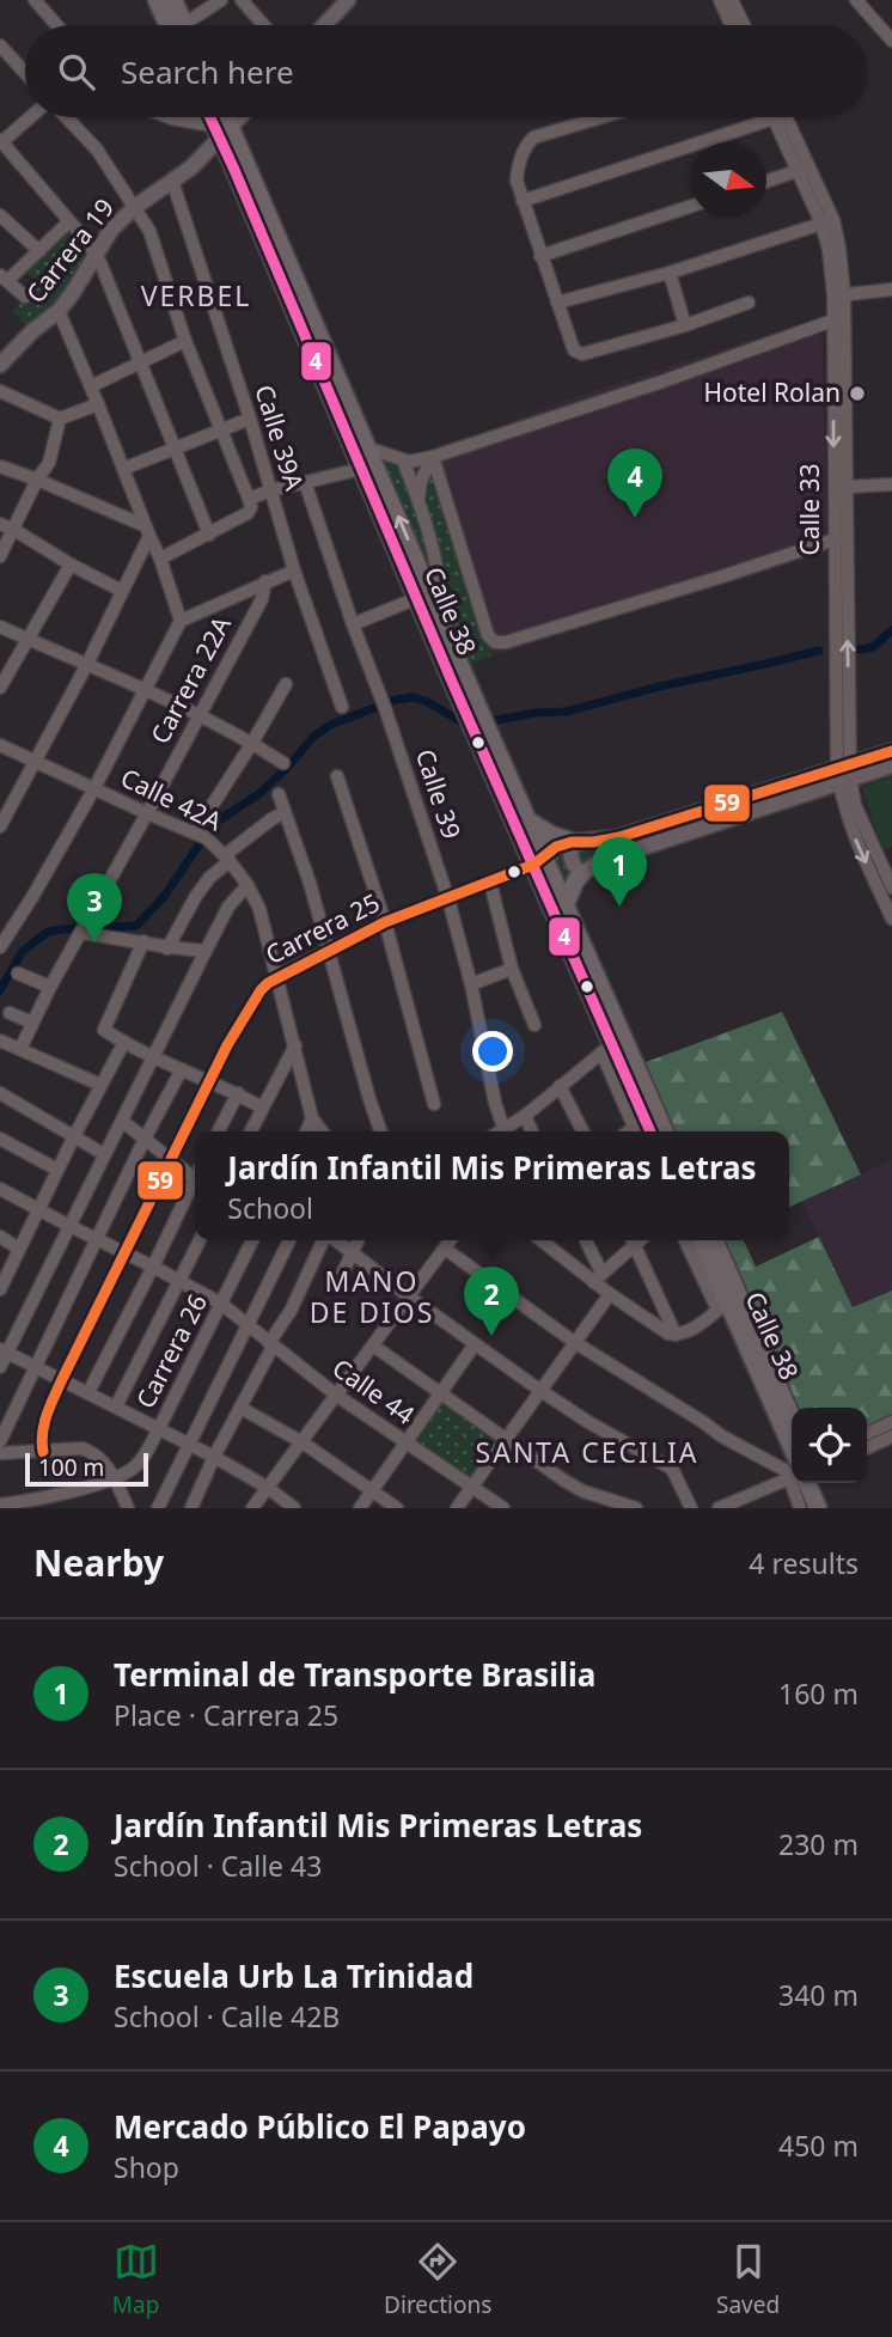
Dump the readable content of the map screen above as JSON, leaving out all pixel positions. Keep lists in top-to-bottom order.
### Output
{
  "streets": {
    "highway": ["Calle 38"],
    "main road": ["Carrera 19", "Carrera 25"],
    "street": [
      "Calle 39A",
      "Calle 33",
      "Carrera 22A",
      "Calle 39",
      "Calle 42A",
      "Carrera 26",
      "Calle 44"
    ]
  },
  "crossings": [
    ["Carrera 19", "Calle 39A"],
    ["Carrera 19", "Calle 38"],
    ["Calle 33", "Carrera 25"],
    ["Calle 38", "Carrera 25"],
    ["Carrera 22A", "Calle 42A"],
    ["Calle 39", "Carrera 25"],
    ["Calle 42A", "Carrera 25"],
    ["Carrera 25", "Calle 44"],
    ["Carrera 26", "Calle 44"]
  ],
  "districts": ["VERBEL", "MANO DE DIOS", "SANTA CECILIA"],
  "places": ["Hotel Rolan"],
  "lines": ["transit line 4", "transit line 59"],
  "scale_bar": "100 m",
  "north": "right",
  "page": {
    "search": "Search here",
    "pins": [
      "4",
      "1",
      "3",
      "2"
    ],
    "popup": ["Jardín Infantil Mis Primeras Letras", "School"],
    "scale": "100 m",
    "heading": ["Nearby", "4 results"],
    "list": [
      {
        "mark": "1",
        "name": "Terminal de Transporte Brasilia",
        "note": "Place · Carrera 25",
        "value": "160 m"
      },
      {
        "mark": "2",
        "name": "Jardín Infantil Mis Primeras Letras",
        "note": "School · Calle 43",
        "value": "230 m"
      },
      {
        "mark": "3",
        "name": "Escuela Urb La Trinidad",
        "note": "School · Calle 42B",
        "value": "340 m"
      },
      {
        "mark": "4",
        "name": "Mercado Público El Papayo",
        "note": "Shop",
        "value": "450 m"
      }
    ],
    "nav": ["Map", "Directions", "Saved"]
  }
}
